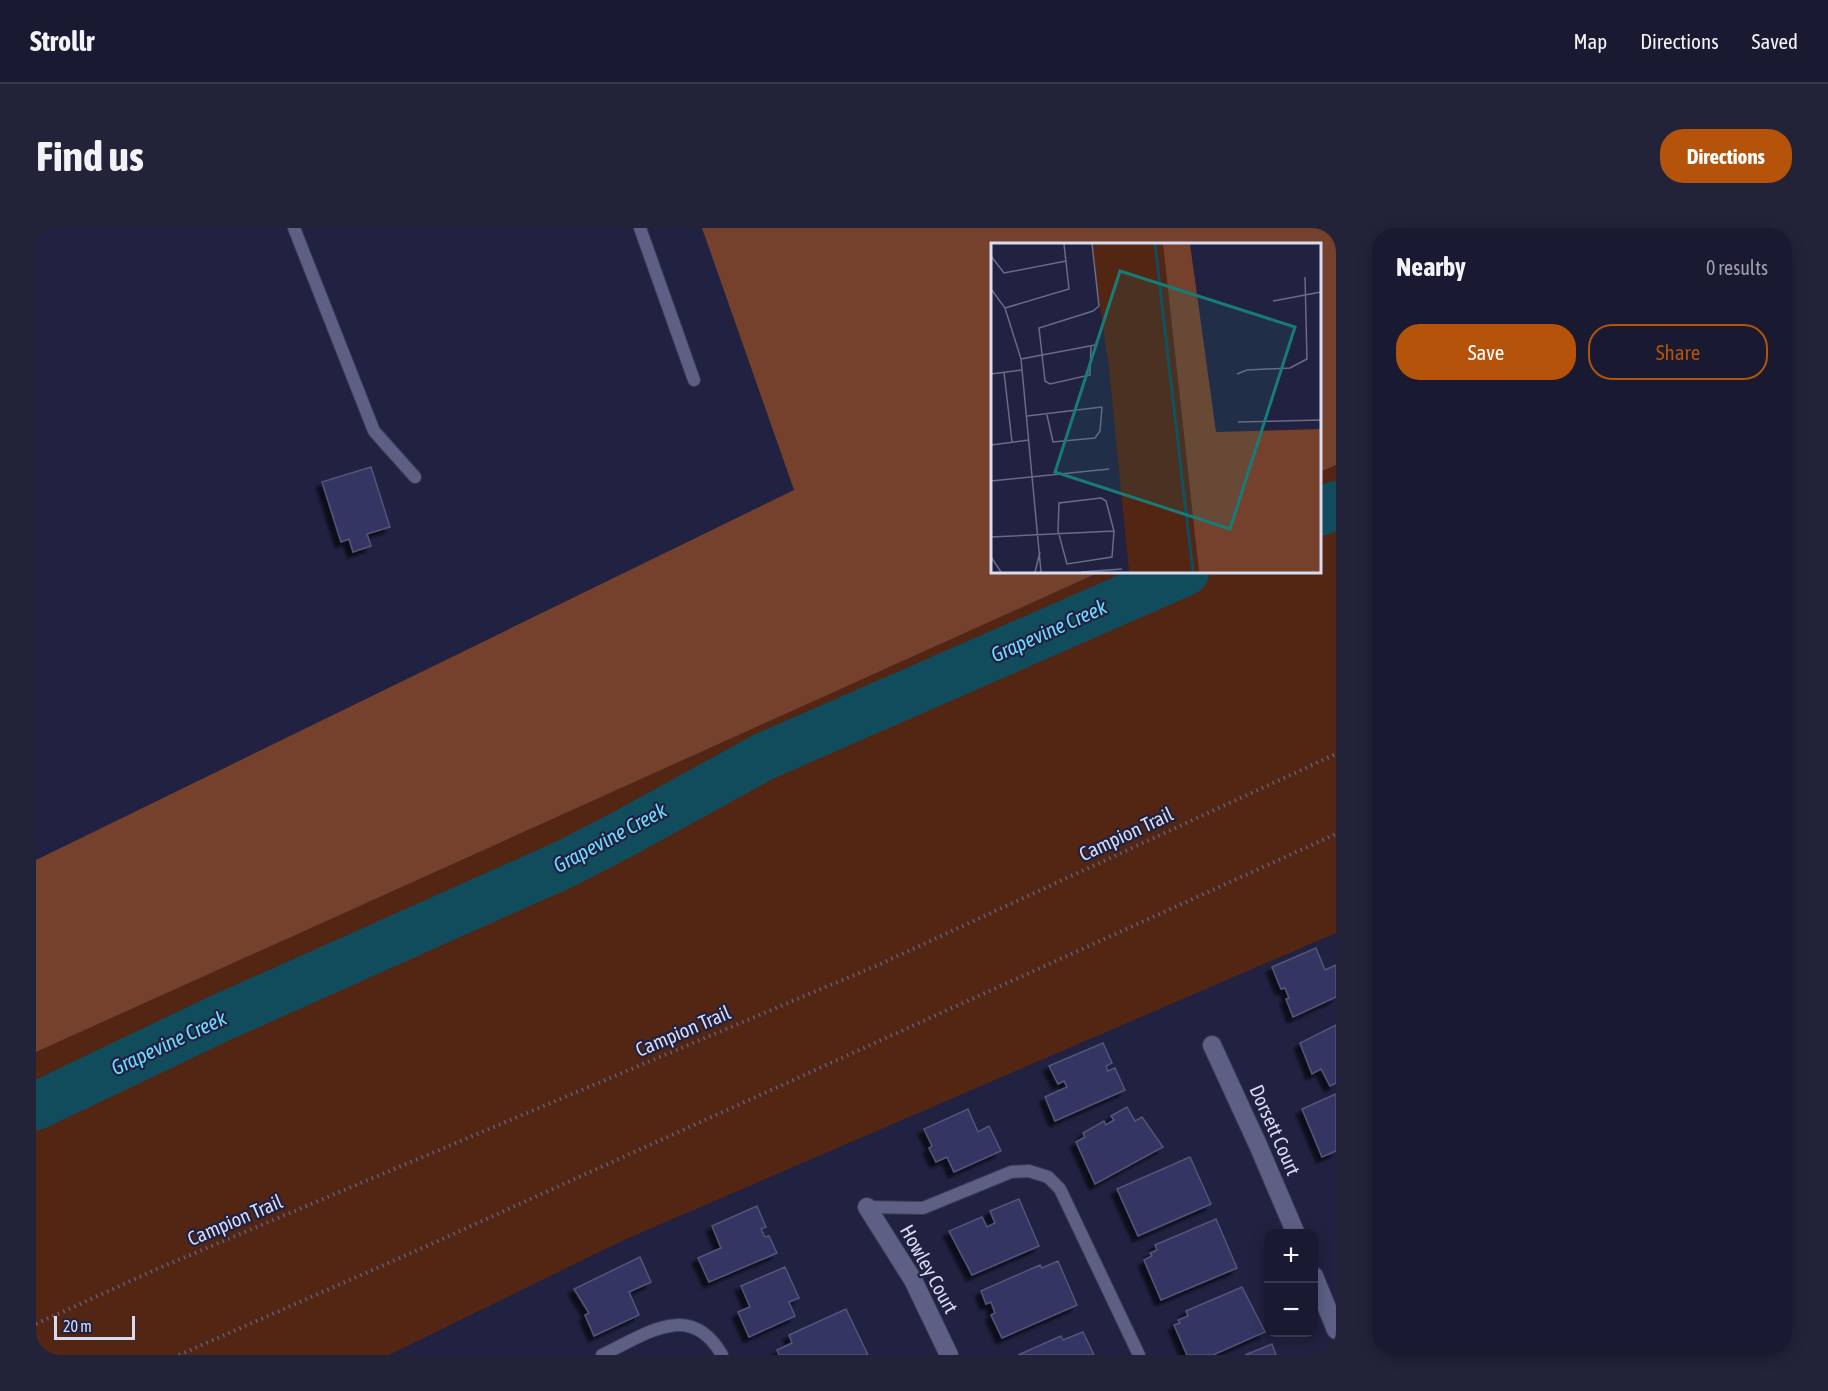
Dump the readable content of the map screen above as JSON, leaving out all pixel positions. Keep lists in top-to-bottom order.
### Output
{
  "streets": {
    "street": ["Dorsett Court", "Howley Court"],
    "path": ["Campion Trail"]
  },
  "water": ["Grapevine Creek"],
  "scale_bar": "20 m",
  "page": {
    "header": "Strollr",
    "nav": ["Map", "Directions", "Saved"],
    "buttons": [
      "Directions",
      ["Save", "Share"]
    ],
    "title": "Find us",
    "heading": ["Nearby", "0 results"],
    "map_buttons": ["+", "−"],
    "scale": "20 m"
  }
}
